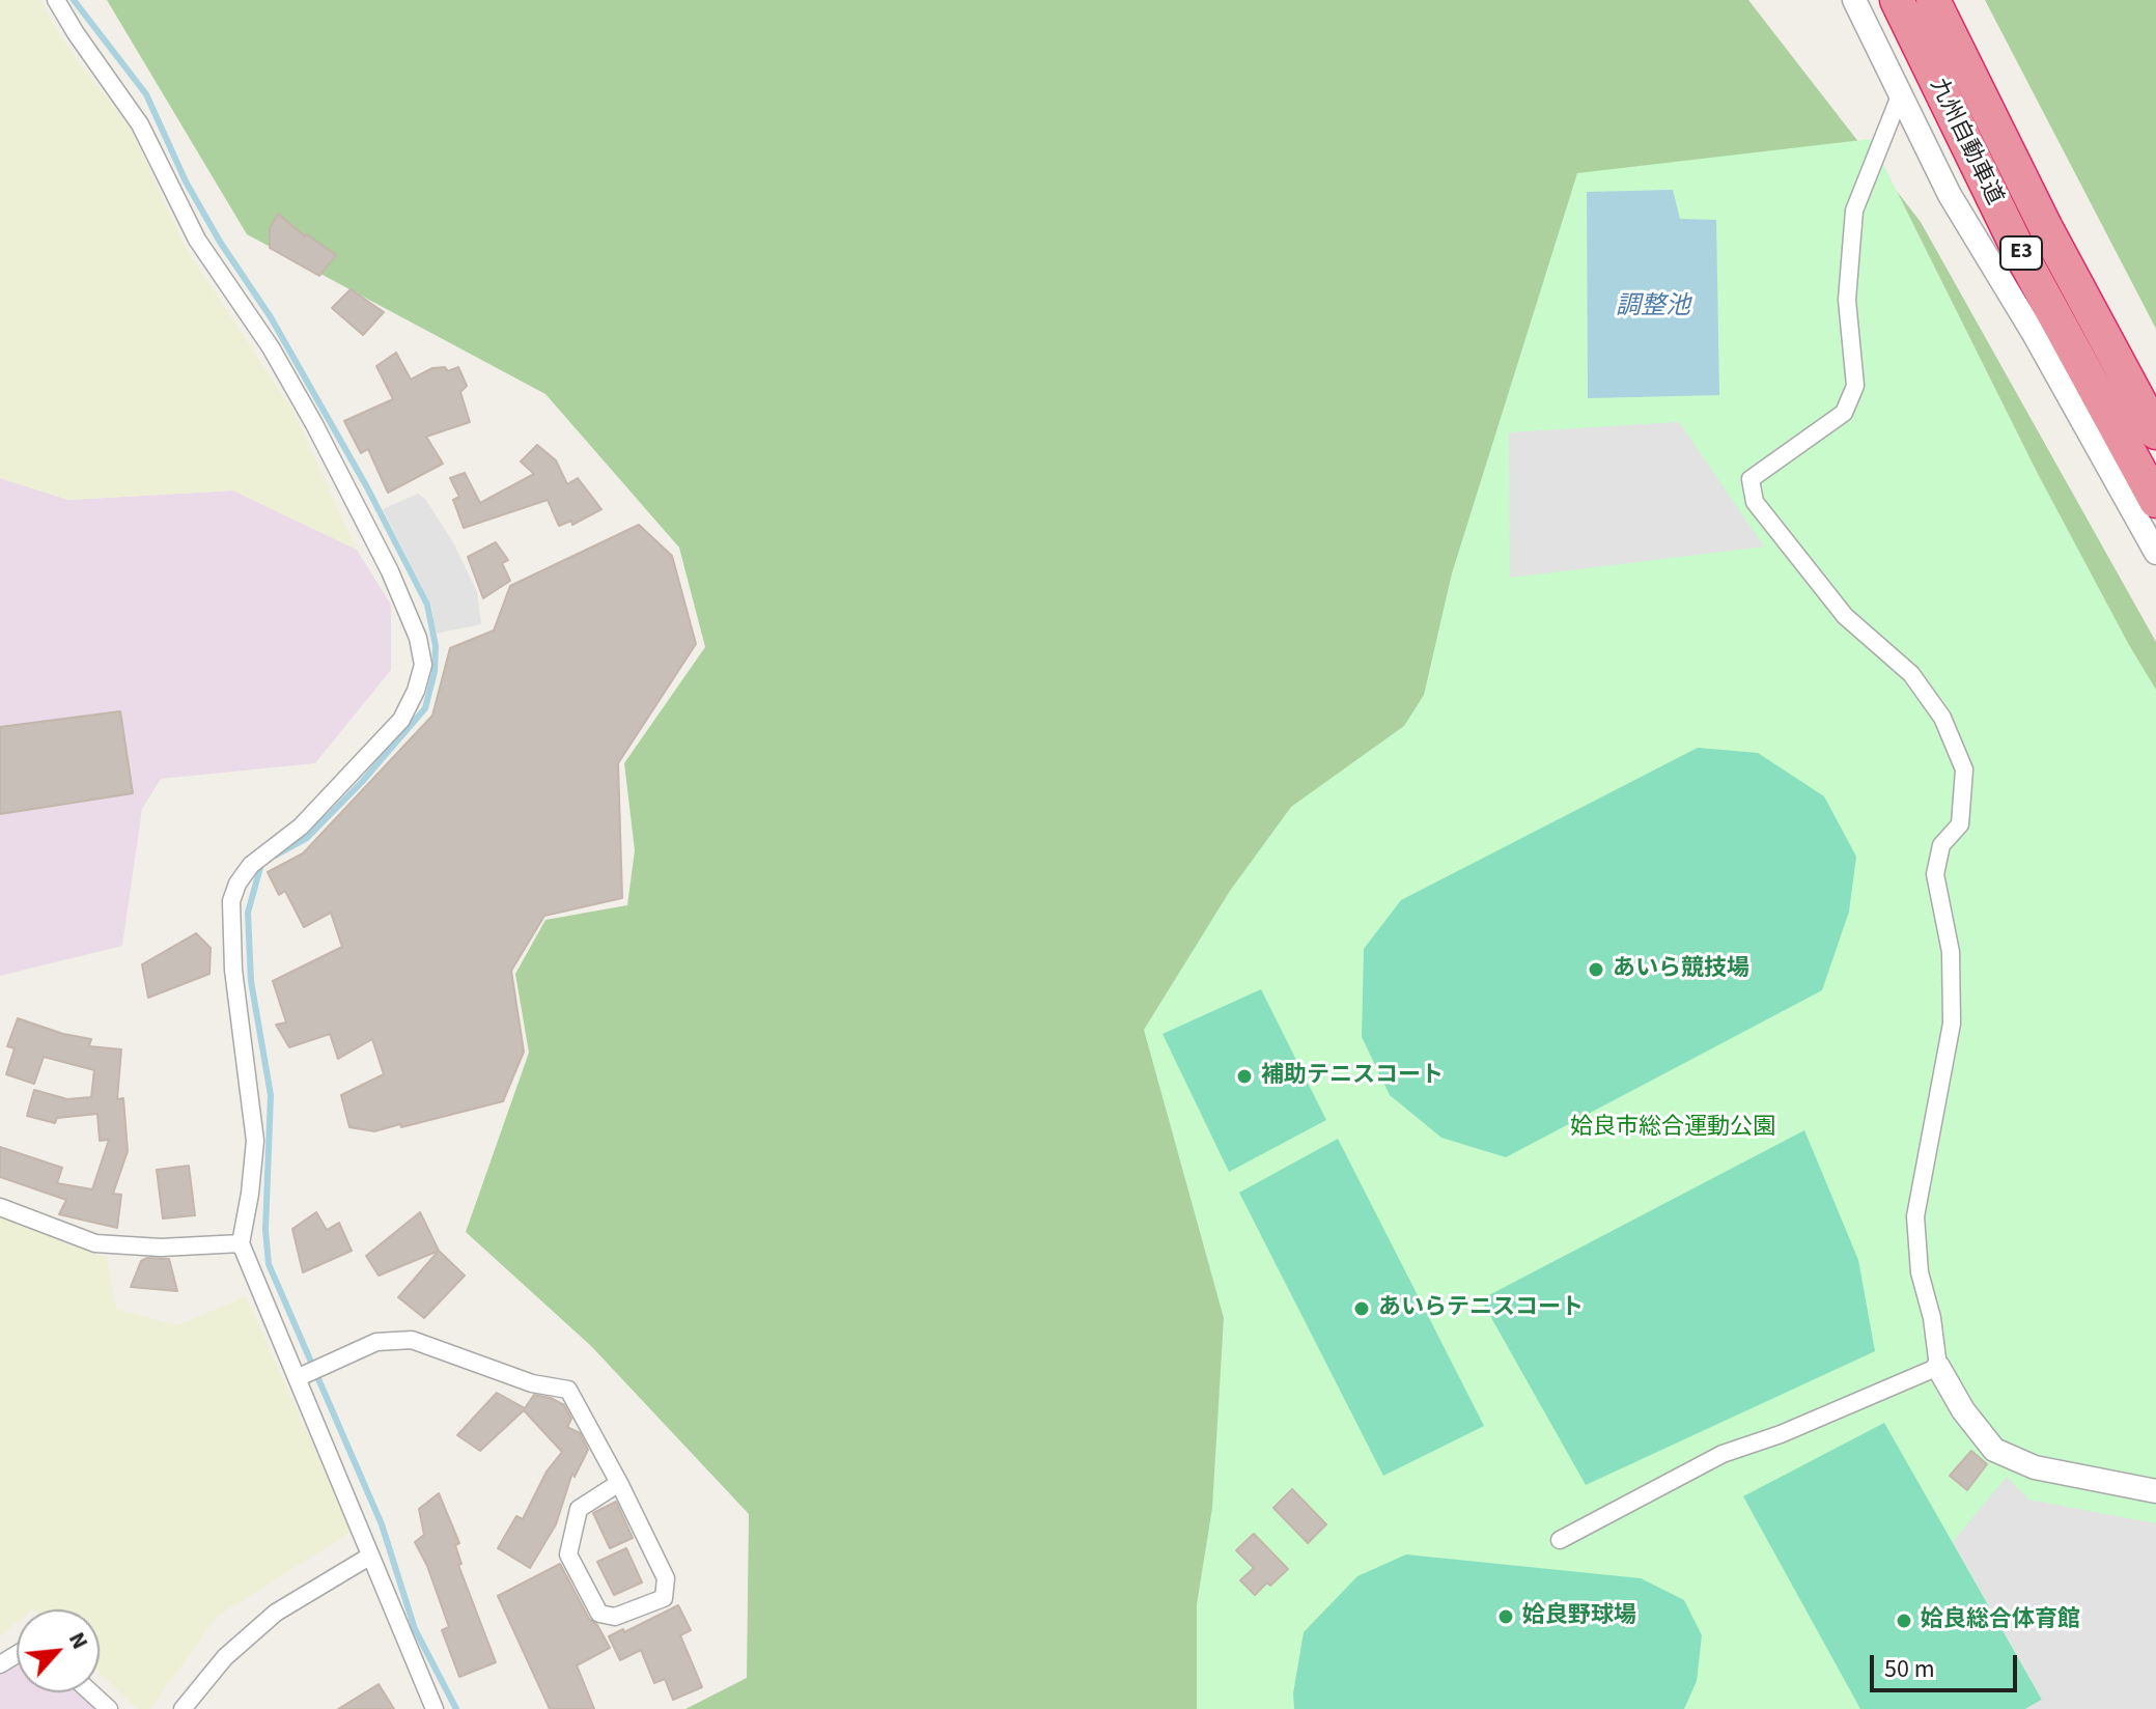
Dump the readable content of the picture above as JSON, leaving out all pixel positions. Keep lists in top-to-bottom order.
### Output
{
  "streets": {
    "highway": ["九州自動車道", "E3"]
  },
  "water": ["調整池"],
  "parks": ["姶良市総合運動公園"],
  "places": [
    "あいら競技場",
    "補助テニスコート",
    "あいらテニスコート",
    "姶良野球場",
    "姶良総合体育館"
  ],
  "scale_bar": "50 m",
  "north": "top right"
}
